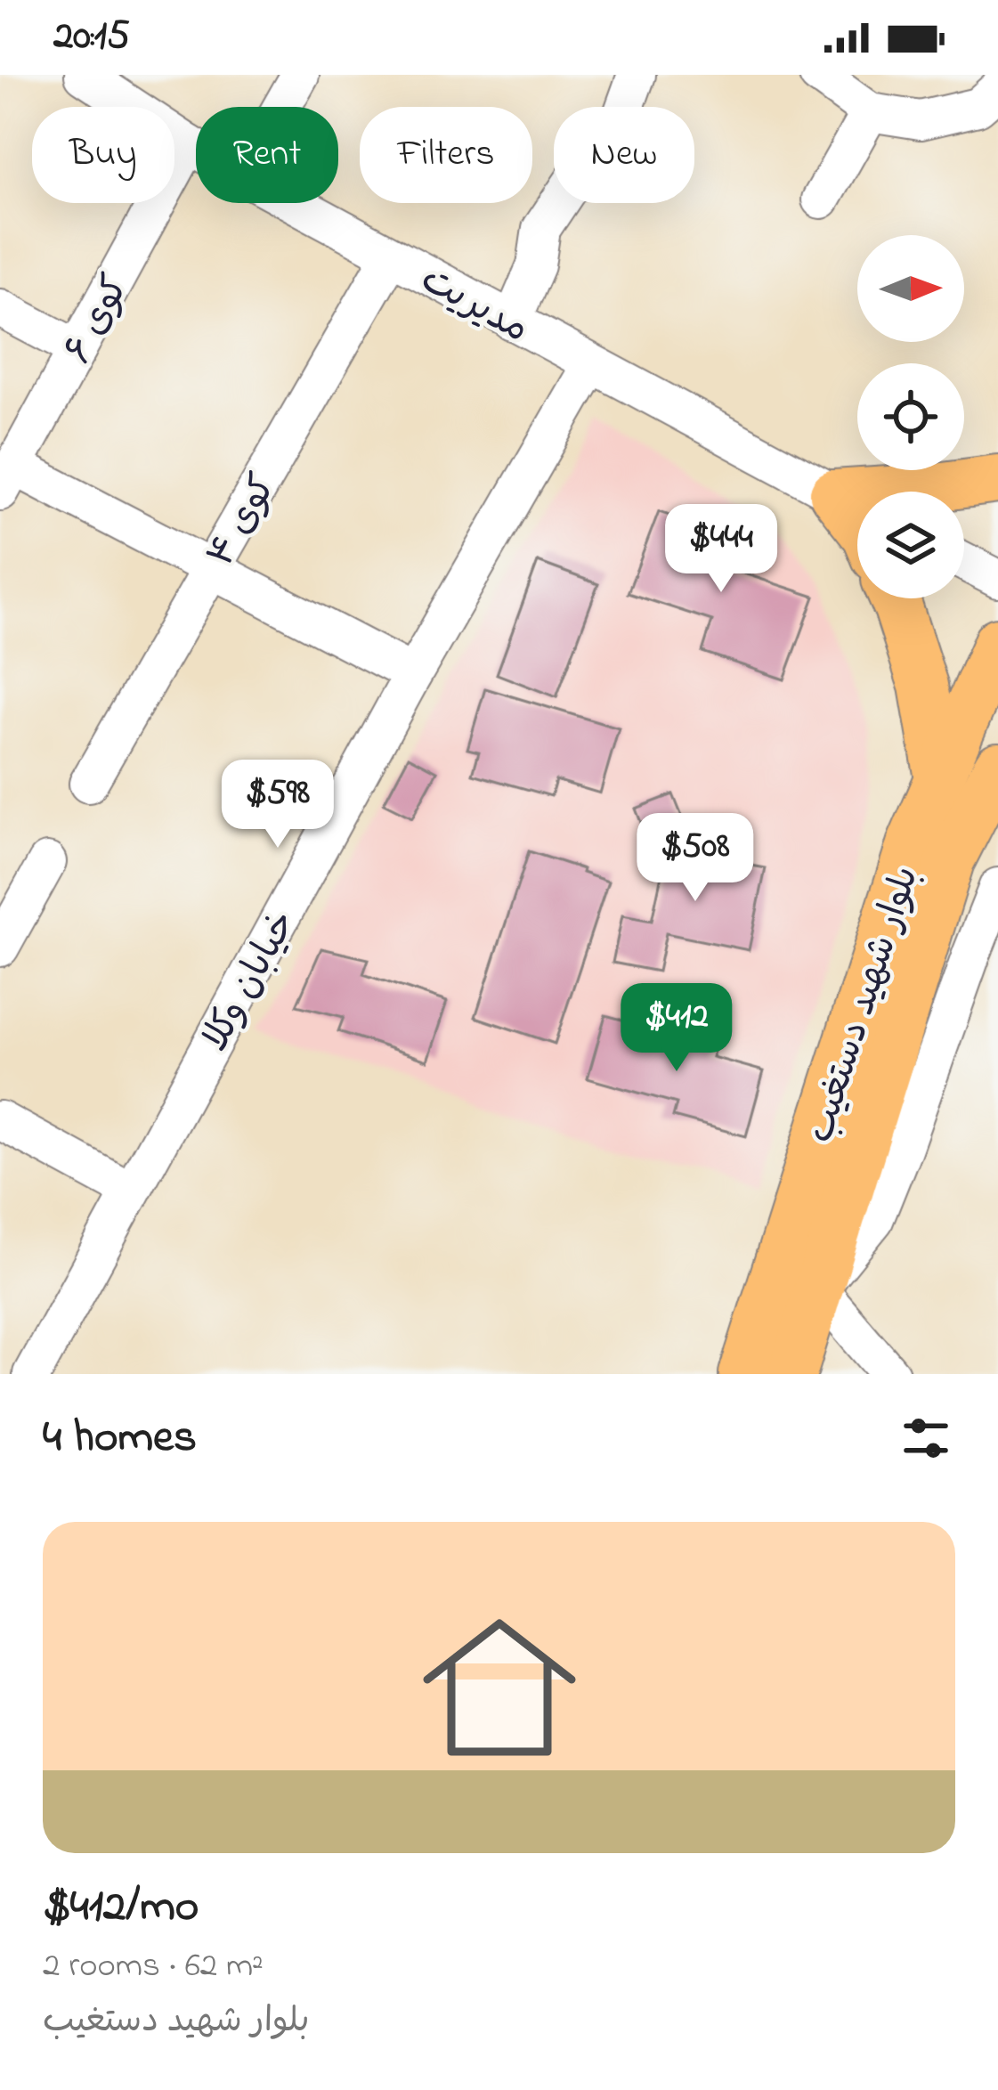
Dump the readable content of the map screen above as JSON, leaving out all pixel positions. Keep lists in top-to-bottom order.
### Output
{
  "streets": {
    "main road": ["بلوار شهید دستغیب"],
    "street": [
      "مدیریت",
      "کوی ۶",
      "کوی ۴",
      "خیابان وکلا"
    ]
  },
  "crossings": [
    ["مدیریت", "کوی ۶"],
    ["مدیریت", "کوی ۴"],
    ["مدیریت", "خیابان وکلا"]
  ],
  "north": "right",
  "page": {
    "status": "20:15",
    "chip": [
      "Buy",
      "Rent",
      "Filters",
      "New"
    ],
    "price": [
      "$444",
      "$598",
      "$508",
      "$412"
    ],
    "heading": "4 homes",
    "list": [
      {
        "name": "$412/mo",
        "note": "2 rooms · 62 m² · بلوار شهید دستغیب"
      }
    ]
  }
}
